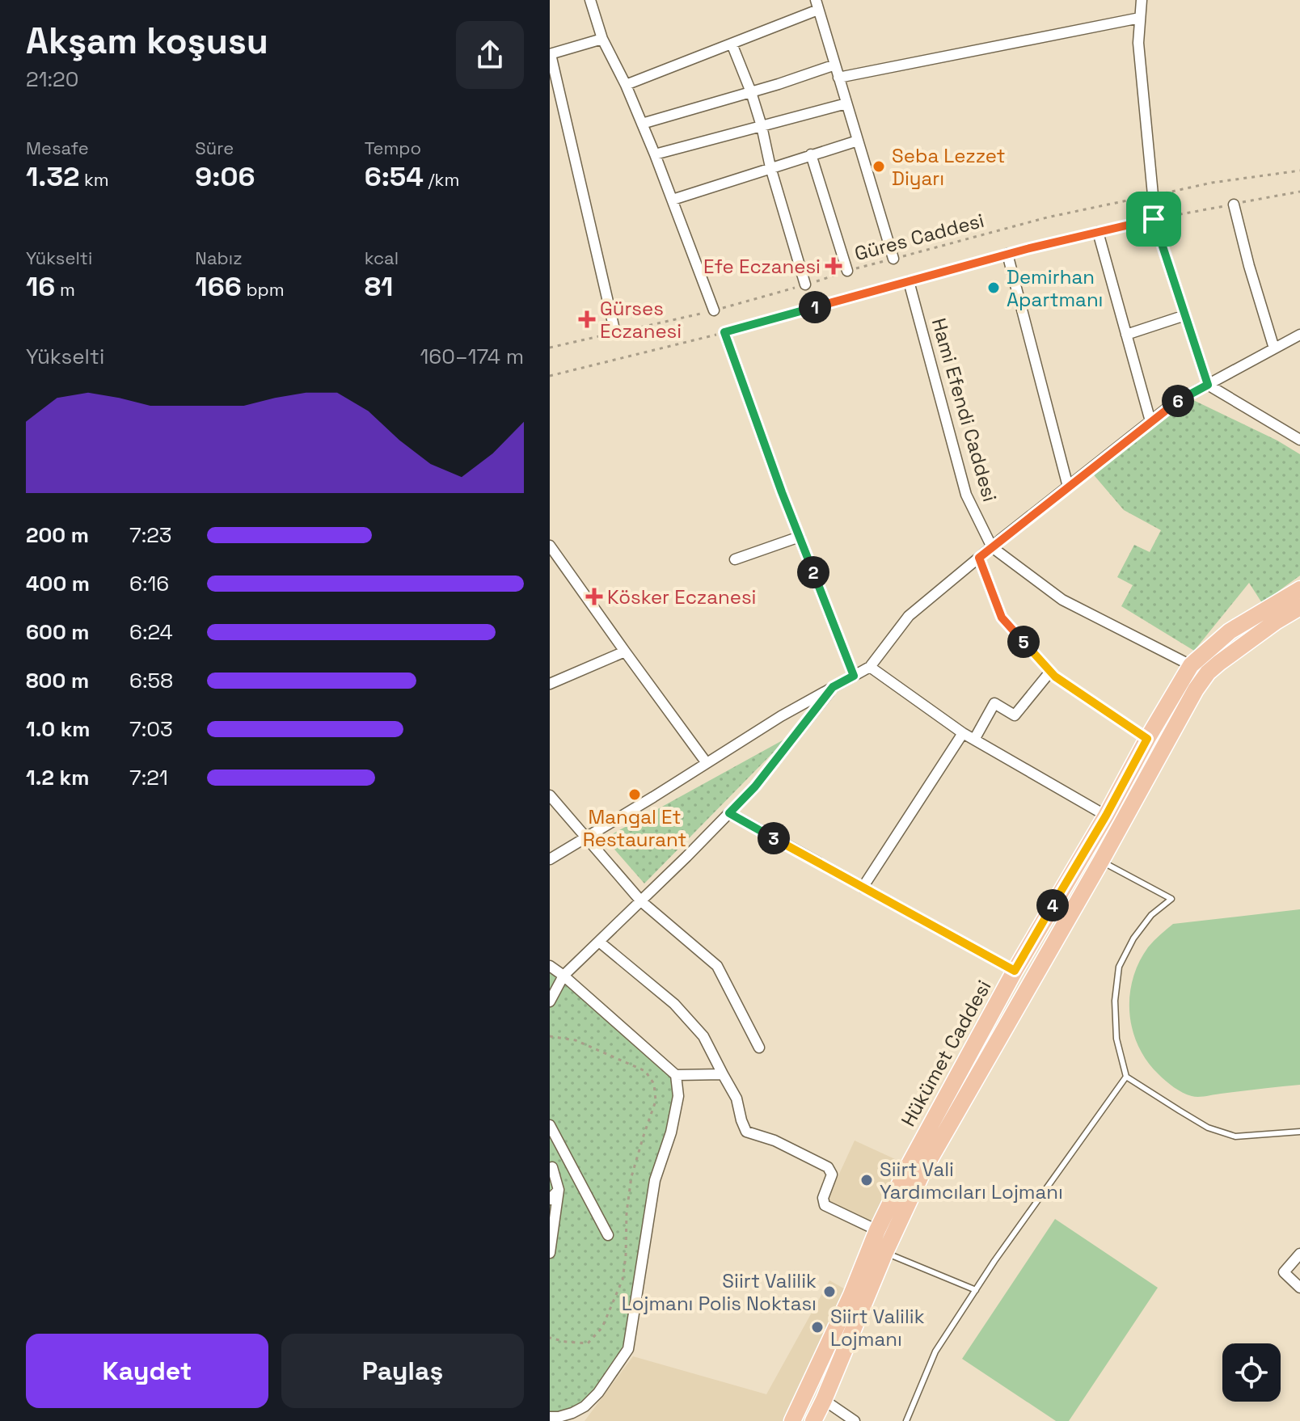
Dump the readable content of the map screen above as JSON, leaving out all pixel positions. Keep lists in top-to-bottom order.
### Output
{
  "streets": {
    "main road": ["Hükümet Caddesi"],
    "street": ["Hami Efendi Caddesi"],
    "path": ["Güres Caddesi"]
  },
  "crossings": [
    ["Güres Caddesi", "Hami Efendi Caddesi"],
    ["Hami Efendi Caddesi", "Hükümet Caddesi"]
  ],
  "places": {
    "other": [
      "Seba Lezzet Diyarı",
      "Demirhan Apartmanı",
      "Mangal Et Restaurant",
      "Siirt Vali Yardımcıları Lojmanı",
      "Siirt Valilik Lojmanı Polis Noktası",
      "Siirt Valilik Lojmanı"
    ],
    "health": ["Efe Eczanesi", "Gürses Eczanesi", "Kösker Eczanesi"]
  },
  "page": {
    "heading": ["Akşam koşusu", "21:20"],
    "stats": [
      ["Mesafe", "1.32 km"],
      ["Süre", "9:06"],
      ["Tempo", "6:54 /km"],
      ["Yükselti", "16 m"],
      ["Nabız", "166 bpm"],
      ["kcal", "81"]
    ],
    "pins": [
      "1",
      "6",
      "2",
      "5",
      "3",
      "4"
    ],
    "chart": ["Yükselti", "160–174 m"],
    "list": [
      {
        "name": "200 m",
        "note": "7:23"
      },
      {
        "name": "400 m",
        "note": "6:16"
      },
      {
        "name": "600 m",
        "note": "6:24"
      },
      {
        "name": "800 m",
        "note": "6:58"
      },
      {
        "name": "1.0 km",
        "note": "7:03"
      },
      {
        "name": "1.2 km",
        "note": "7:21"
      }
    ],
    "buttons": ["Kaydet", "Paylaş"]
  }
}
